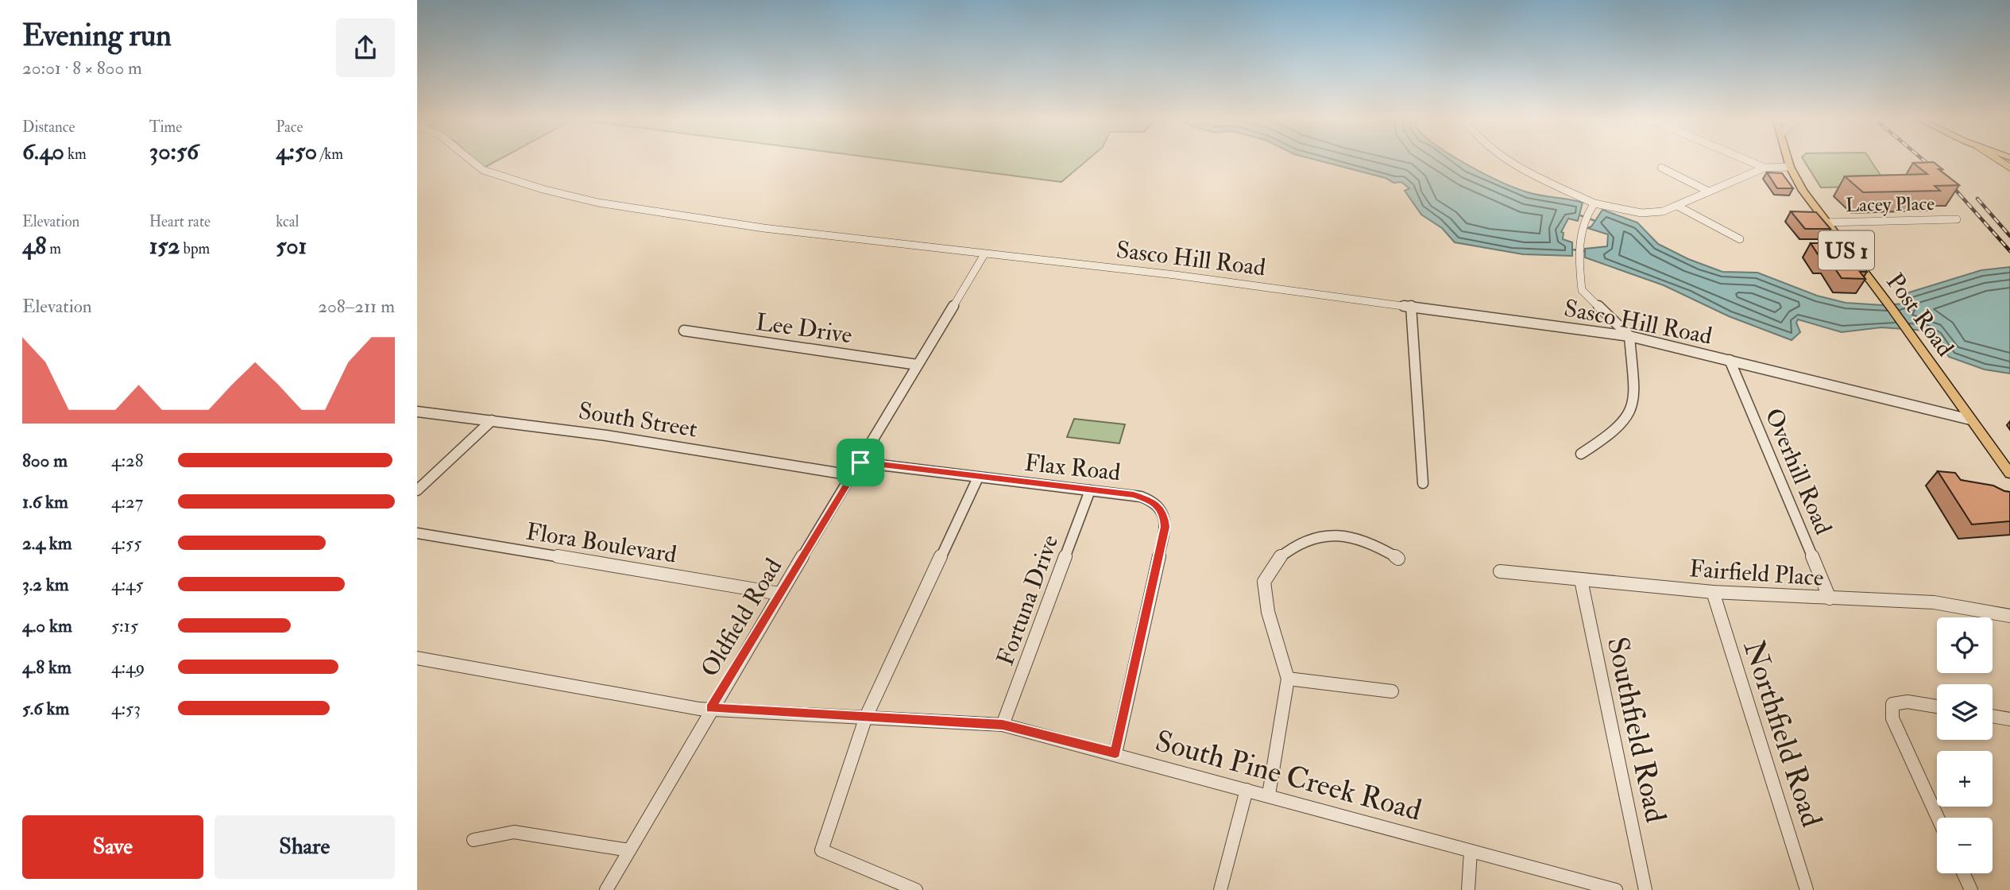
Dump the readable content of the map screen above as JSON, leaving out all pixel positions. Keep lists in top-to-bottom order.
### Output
{
  "streets": {
    "main road": ["US 1", "Post Road"],
    "street": [
      "Lacey Place",
      "Sasco Hill Road",
      "Lee Drive",
      "South Street",
      "Flax Road",
      "Overhill Road",
      "Flora Boulevard",
      "Fairfield Place",
      "Fortuna Drive",
      "Oldfield Road",
      "Southfield Road",
      "Northfield Road",
      "South Pine Creek Road"
    ]
  },
  "crossings": [
    ["Lacey Place", "Post Road"],
    ["Sasco Hill Road", "Post Road"],
    ["Sasco Hill Road", "Overhill Road"],
    ["Sasco Hill Road", "Oldfield Road"],
    ["Lee Drive", "Oldfield Road"],
    ["South Street", "Oldfield Road"],
    ["Flax Road", "Fortuna Drive"],
    ["Flax Road", "Oldfield Road"],
    ["Flax Road", "South Pine Creek Road"],
    ["Overhill Road", "Fairfield Place"],
    ["Flora Boulevard", "Oldfield Road"],
    ["Fairfield Place", "Southfield Road"],
    ["Fairfield Place", "Northfield Road"],
    ["Fortuna Drive", "South Pine Creek Road"],
    ["Oldfield Road", "South Pine Creek Road"]
  ],
  "page": {
    "heading": ["Evening run", "20:01 · 8 × 800 m"],
    "stats": [
      ["Distance", "6.40 km"],
      ["Time", "30:56"],
      ["Pace", "4:50 /km"],
      ["Elevation", "48 m"],
      ["Heart rate", "152 bpm"],
      ["kcal", "501"]
    ],
    "chart": ["Elevation", "208–211 m"],
    "list": [
      {
        "name": "800 m",
        "note": "4:28"
      },
      {
        "name": "1.6 km",
        "note": "4:27"
      },
      {
        "name": "2.4 km",
        "note": "4:55"
      },
      {
        "name": "3.2 km",
        "note": "4:45"
      },
      {
        "name": "4.0 km",
        "note": "5:15"
      },
      {
        "name": "4.8 km",
        "note": "4:49"
      },
      {
        "name": "5.6 km",
        "note": "4:53"
      }
    ],
    "map_buttons": ["+", "−"],
    "buttons": ["Save", "Share"]
  }
}
